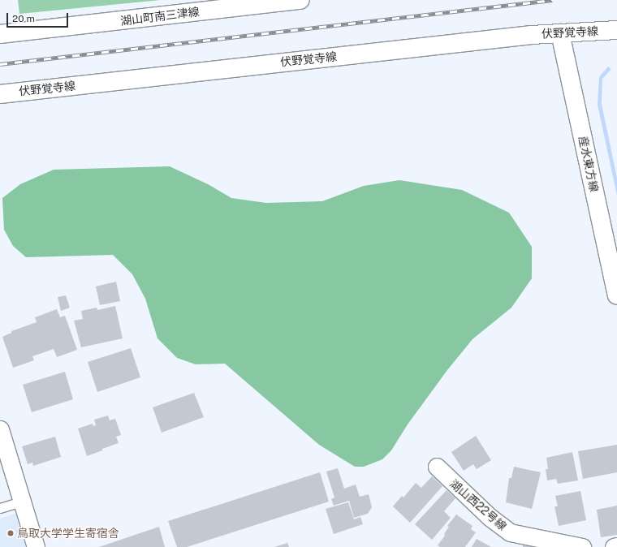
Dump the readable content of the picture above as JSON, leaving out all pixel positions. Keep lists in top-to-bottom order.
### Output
{
  "streets": {
    "main road": ["湖山町南三津線", "伏野覚寺線", "産水東方線"],
    "street": ["湖山西22号線"]
  },
  "crossings": [
    ["伏野覚寺線", "産水東方線"]
  ],
  "places": ["鳥取大学学生寄宿舎"],
  "scale_bar": "20 m"
}
